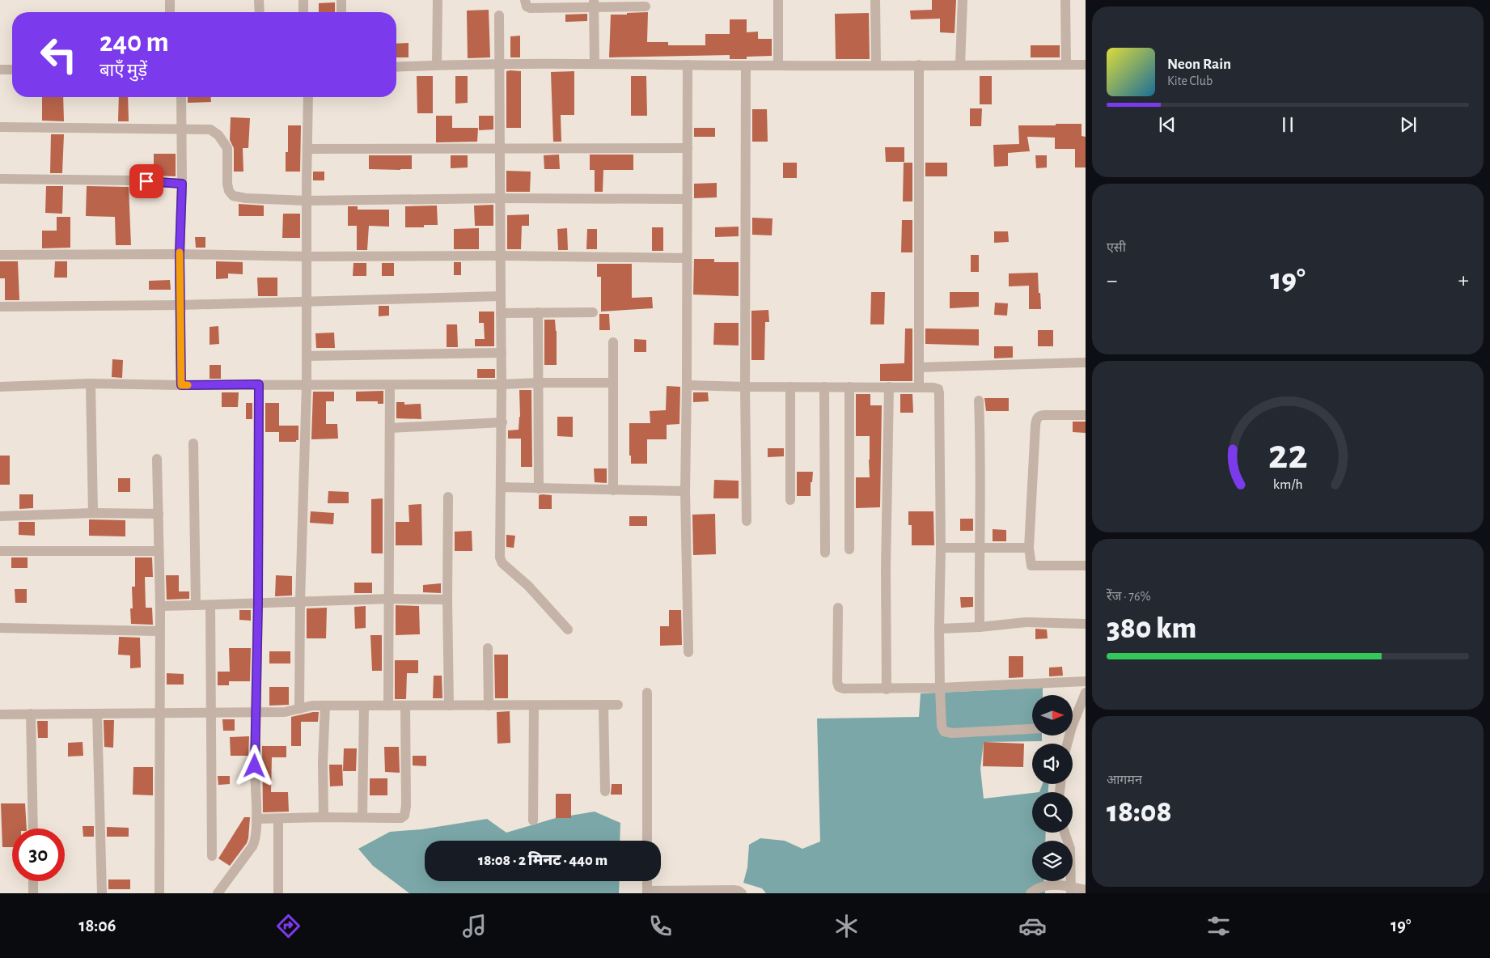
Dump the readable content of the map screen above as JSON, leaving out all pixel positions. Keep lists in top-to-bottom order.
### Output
{
  "north": "right",
  "page": {
    "turn": ["240 m", "बाएँ मुड़ें"],
    "song": ["Neon Rain", "Kite Club"],
    "tile": [
      "एसी",
      ["रेंज · 76%", "380 km"],
      ["आगमन", "18:08"]
    ],
    "heat": ["−", "19°", "+"],
    "limit": "30",
    "trip": "18:08 · 2 मिनट · 440 m",
    "tabs": ["18:06", "19°"],
    "gauge": ["22", "km/h"]
  }
}
